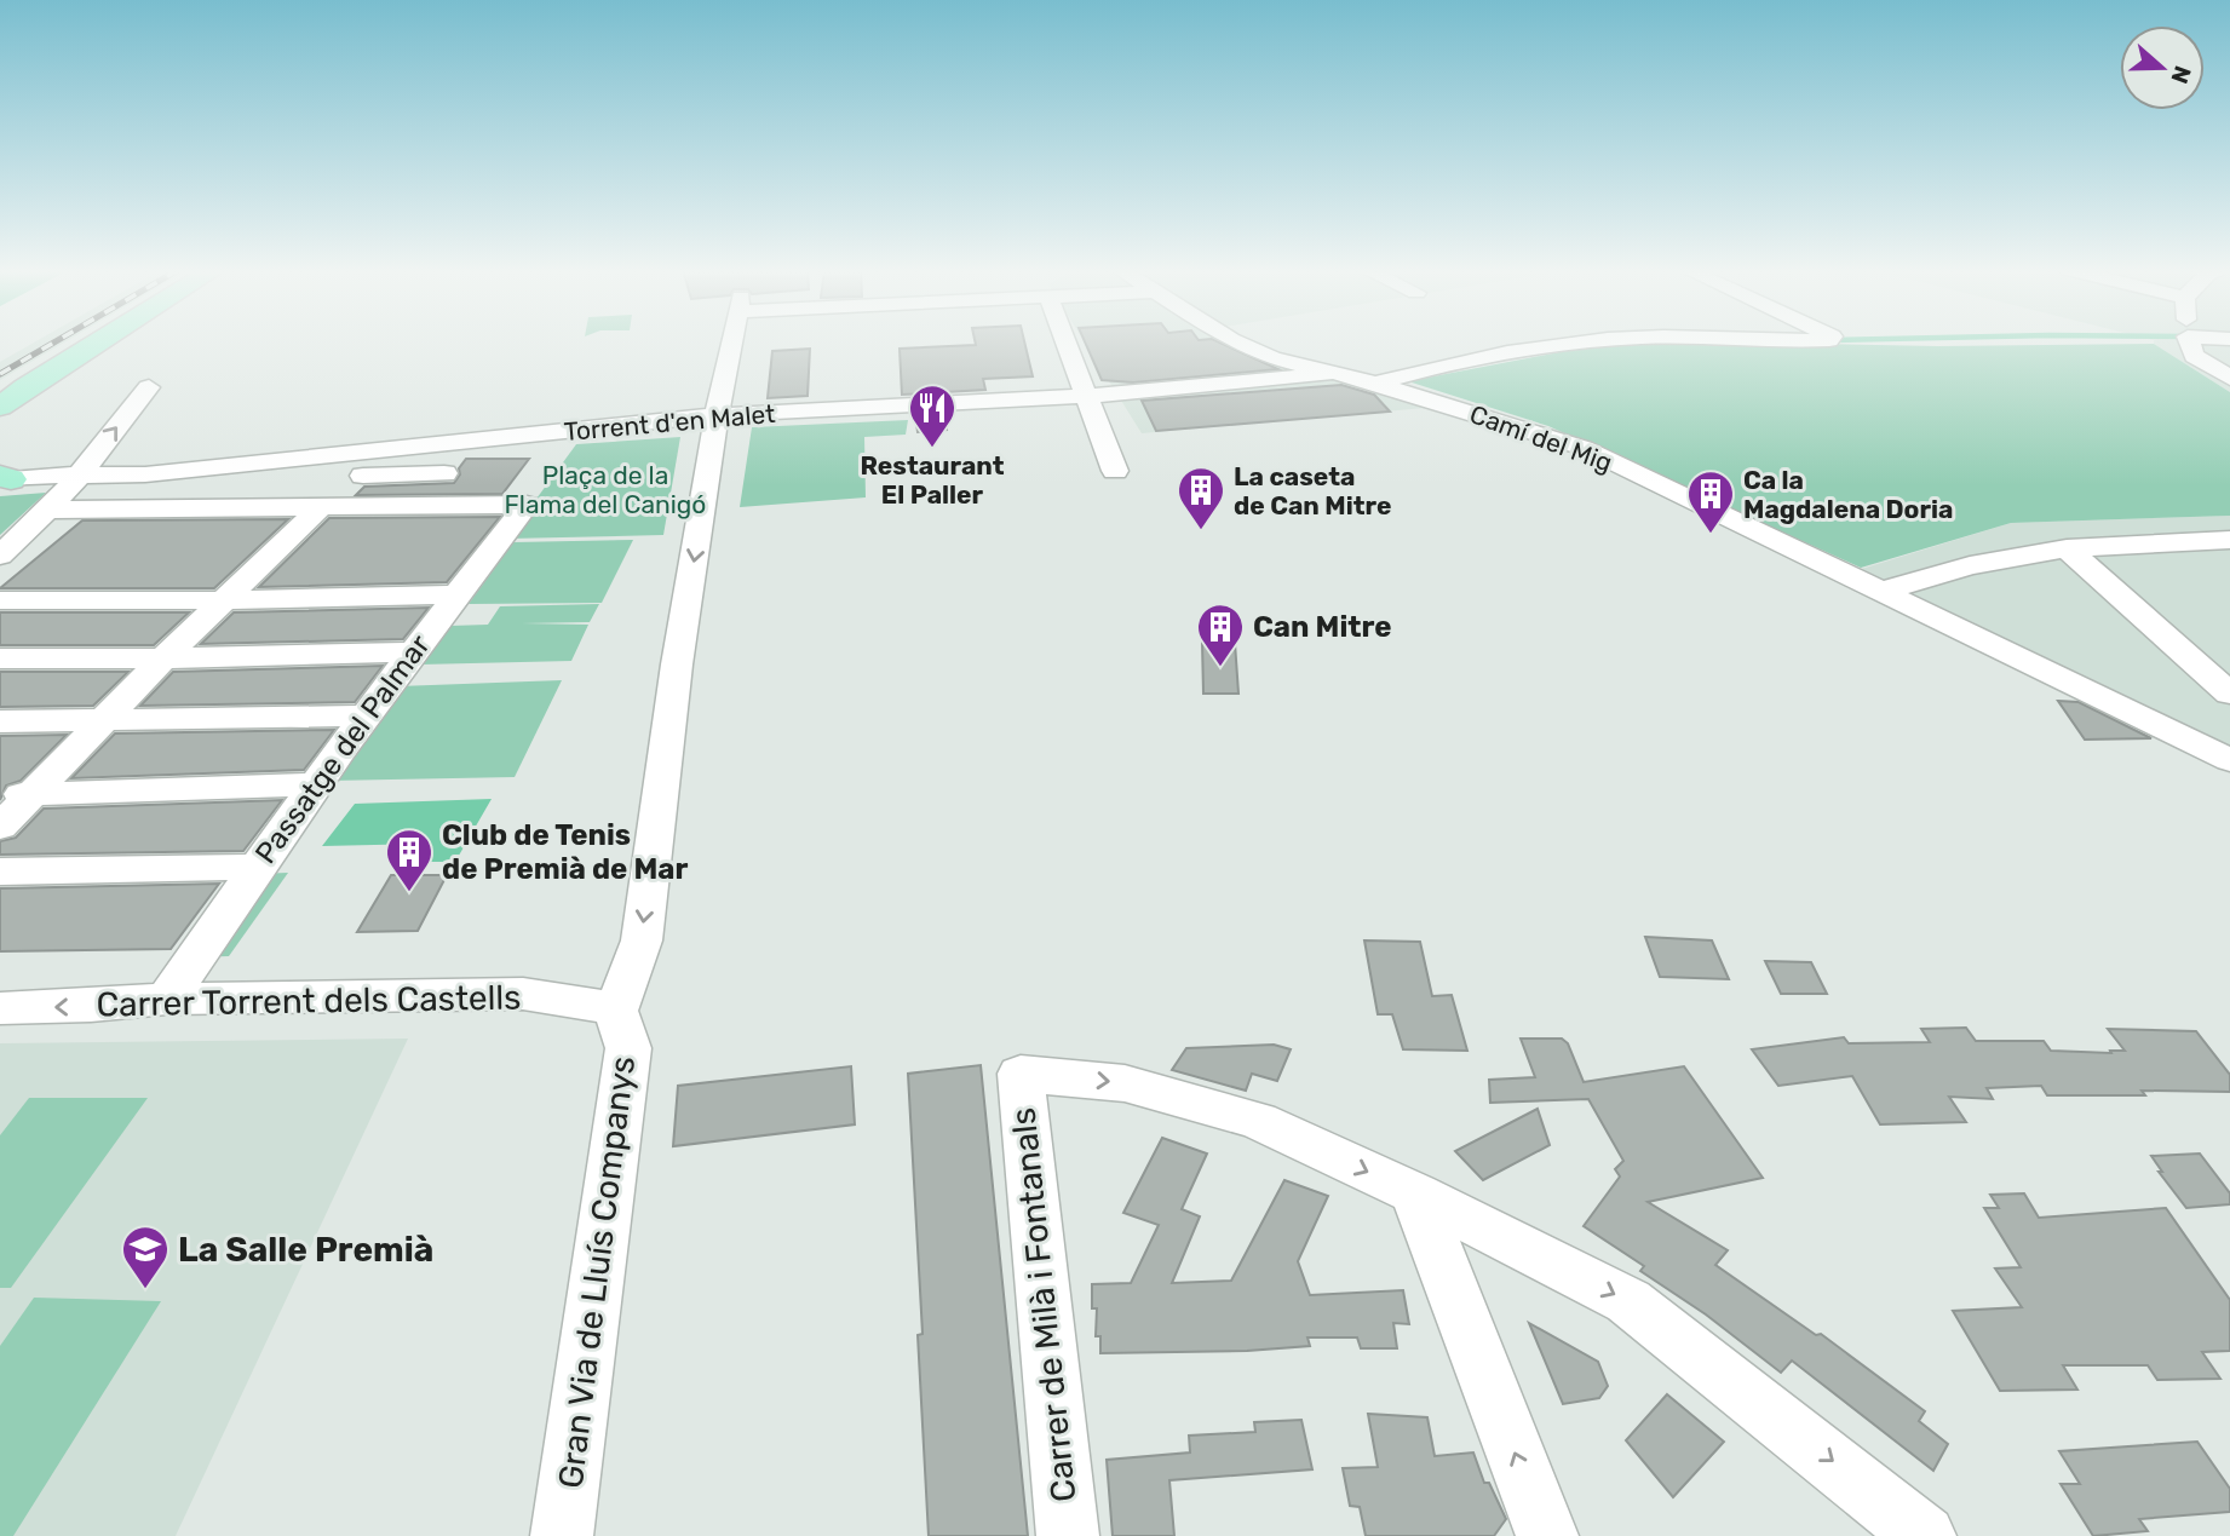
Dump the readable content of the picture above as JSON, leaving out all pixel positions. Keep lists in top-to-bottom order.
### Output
{
  "streets": {
    "street": [
      "Torrent d'en Malet",
      "Camí del Mig",
      "Passatge del Palmar",
      "Carrer Torrent dels Castells",
      "Gran Via de Lluís Companys",
      "Carrer de Milà i Fontanals"
    ]
  },
  "crossings": [
    ["Torrent d'en Malet", "Camí del Mig"],
    ["Passatge del Palmar", "Carrer Torrent dels Castells"],
    ["Carrer Torrent dels Castells", "Gran Via de Lluís Companys"]
  ],
  "parks": ["Plaça de la Flama del Canigó"],
  "places": {
    "restaurant": ["Restaurant El Paller"],
    "building": [
      "La caseta de Can Mitre",
      "Ca la Magdalena Doria",
      "Can Mitre",
      "Club de Tenis de Premià de Mar"
    ],
    "school or university": ["La Salle Premià"]
  },
  "north": "right"
}
